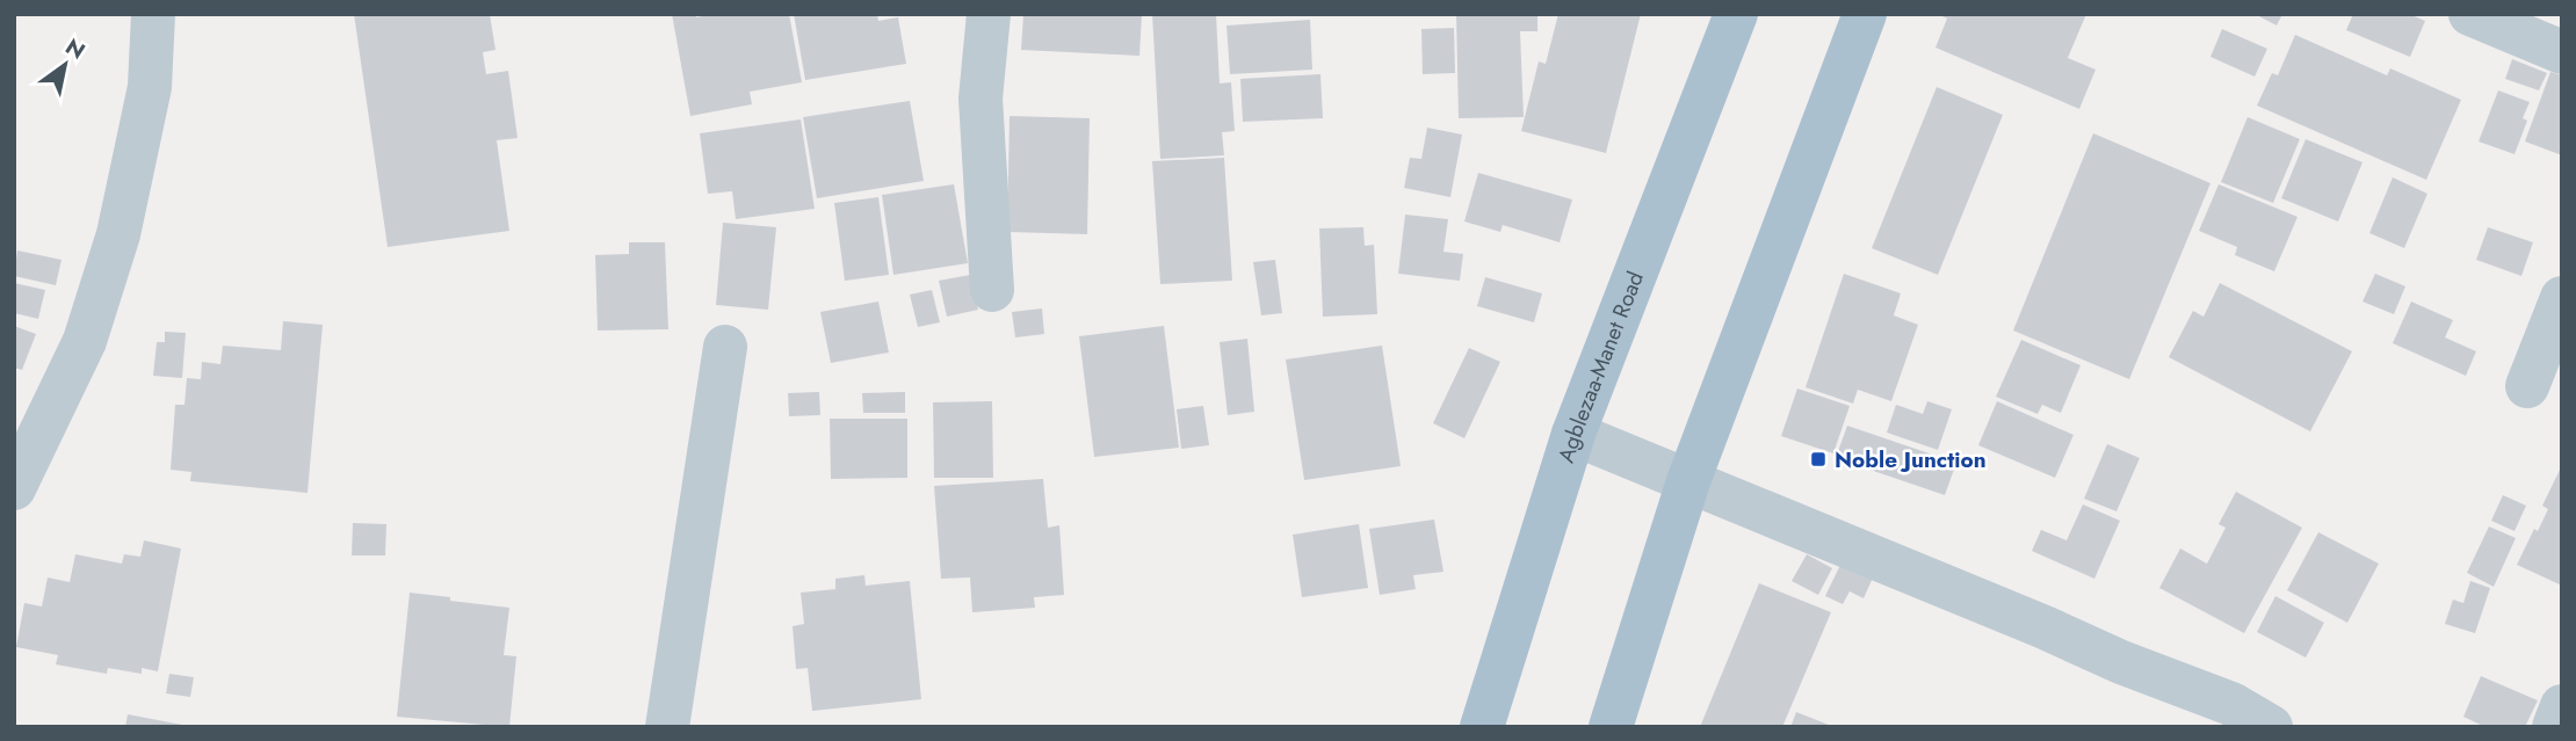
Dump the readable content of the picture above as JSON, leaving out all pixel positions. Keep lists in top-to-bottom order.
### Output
{
  "streets": {
    "main road": ["Agblezaa-Manet Road"]
  },
  "places": {
    "transit": ["Noble Junction"]
  },
  "north": "top right"
}
